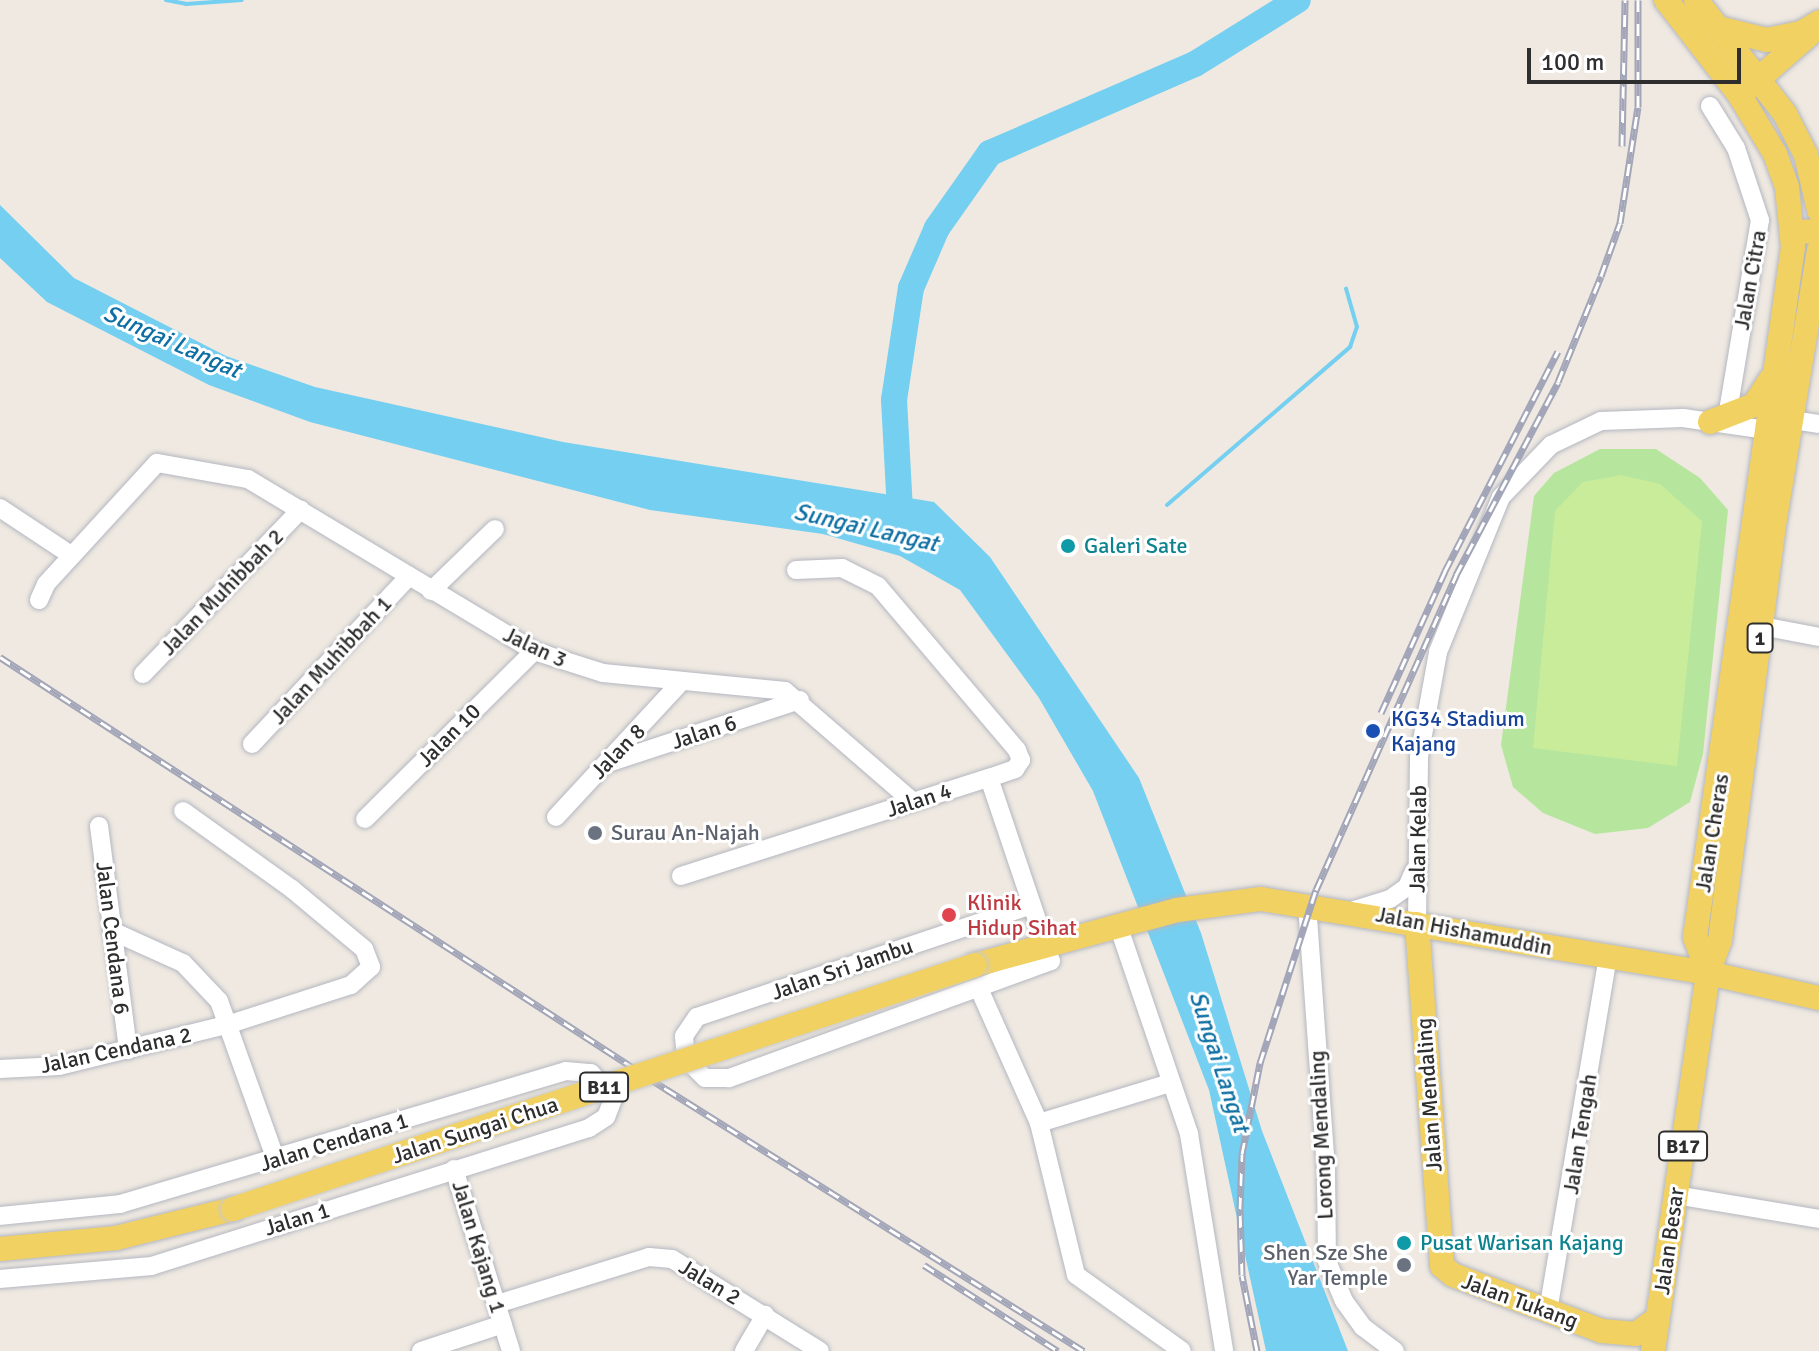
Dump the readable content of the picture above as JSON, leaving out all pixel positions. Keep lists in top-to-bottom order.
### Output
{
  "streets": {
    "main road": [
      "1",
      "Jalan Cheras",
      "Jalan Hishamuddin",
      "B11",
      "Jalan Mendaling",
      "Jalan Sungai Chua",
      "B17",
      "Jalan Besar",
      "Jalan Tukang"
    ],
    "street": [
      "Jalan Citra",
      "Jalan Muhibbah 2",
      "Jalan 3",
      "Jalan Muhibbah 1",
      "Jalan 6",
      "Jalan 10",
      "Jalan 8",
      "Jalan 4",
      "Jalan Kelab",
      "Jalan Cendana 6",
      "Jalan Sri Jambu",
      "Jalan Cendana 2",
      "Jalan Tengah",
      "Lorong Mendaling",
      "Jalan Cendana 1",
      "Jalan 1",
      "Jalan Kajang 1",
      "Jalan 2"
    ]
  },
  "crossings": [
    ["Jalan Citra", "Jalan Kelab"],
    ["Jalan Muhibbah 2", "Jalan 3"],
    ["Jalan 3", "Jalan Muhibbah 1"],
    ["Jalan 3", "Jalan 6"],
    ["Jalan 3", "Jalan 10"],
    ["Jalan 3", "Jalan 8"],
    ["Jalan 3", "Jalan 4"],
    ["Jalan 6", "Jalan 8"],
    ["Jalan Cheras", "Jalan Kelab"],
    ["Jalan Cheras", "Jalan Hishamuddin"],
    ["Jalan Cheras", "Jalan Besar"],
    ["Jalan Kelab", "Jalan Hishamuddin"],
    ["Jalan Kelab", "Jalan Mendaling"],
    ["Jalan Hishamuddin", "Jalan Mendaling"],
    ["Jalan Hishamuddin", "Jalan Sungai Chua"],
    ["Jalan Hishamuddin", "Jalan Tengah"],
    ["Jalan Hishamuddin", "Lorong Mendaling"],
    ["Jalan Hishamuddin", "Jalan Besar"],
    ["Jalan Cendana 6", "Jalan Cendana 2"],
    ["Jalan Mendaling", "Jalan Tukang"],
    ["Jalan Tengah", "Jalan Tukang"],
    ["Jalan Cendana 1", "Jalan 1"],
    ["B17", "Jalan Besar"],
    ["Jalan 1", "Jalan Kajang 1"],
    ["Jalan Kajang 1", "Jalan 2"]
  ],
  "water": ["Sungai Langat"],
  "places": [
    "Galeri Sate",
    "KG34 Stadium Kajang",
    "Surau An-Najah",
    "Klinik Hidup Sihat",
    "Pusat Warisan Kajang",
    "Shen Sze She Yar Temple"
  ],
  "scale_bar": "100 m"
}
